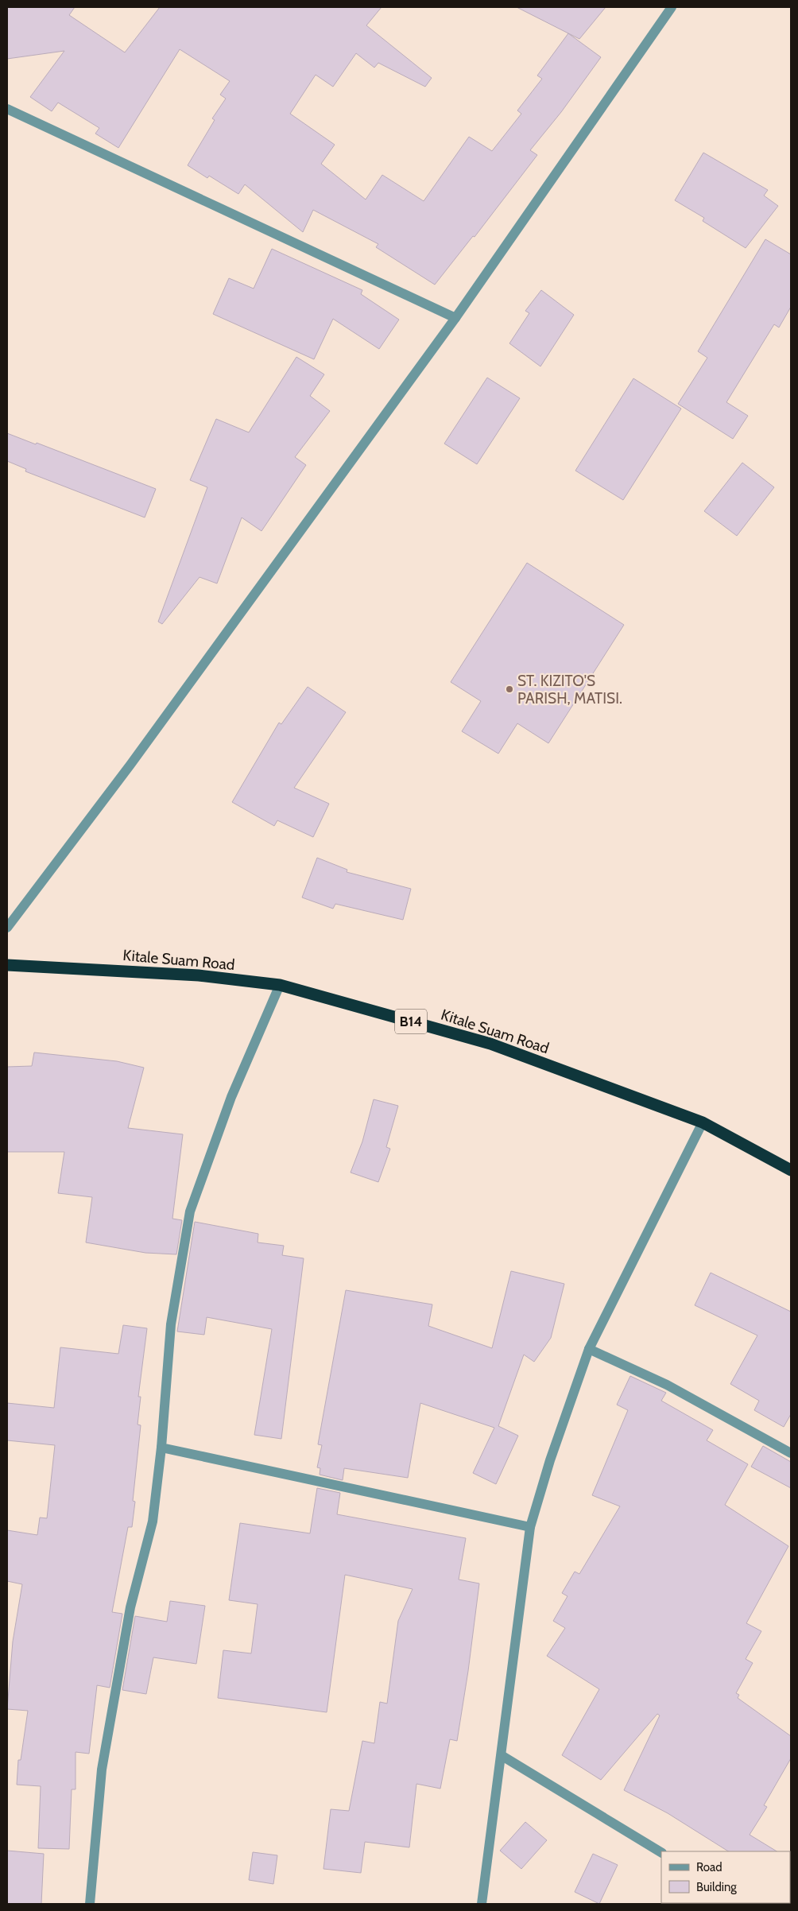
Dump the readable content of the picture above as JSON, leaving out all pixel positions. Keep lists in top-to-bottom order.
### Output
{
  "streets": {
    "highway": ["Kitale Suam Road", "B14"]
  },
  "places": ["ST. KIZITO'S PARISH, MATISI."],
  "legend": ["Road", "Building"]
}
